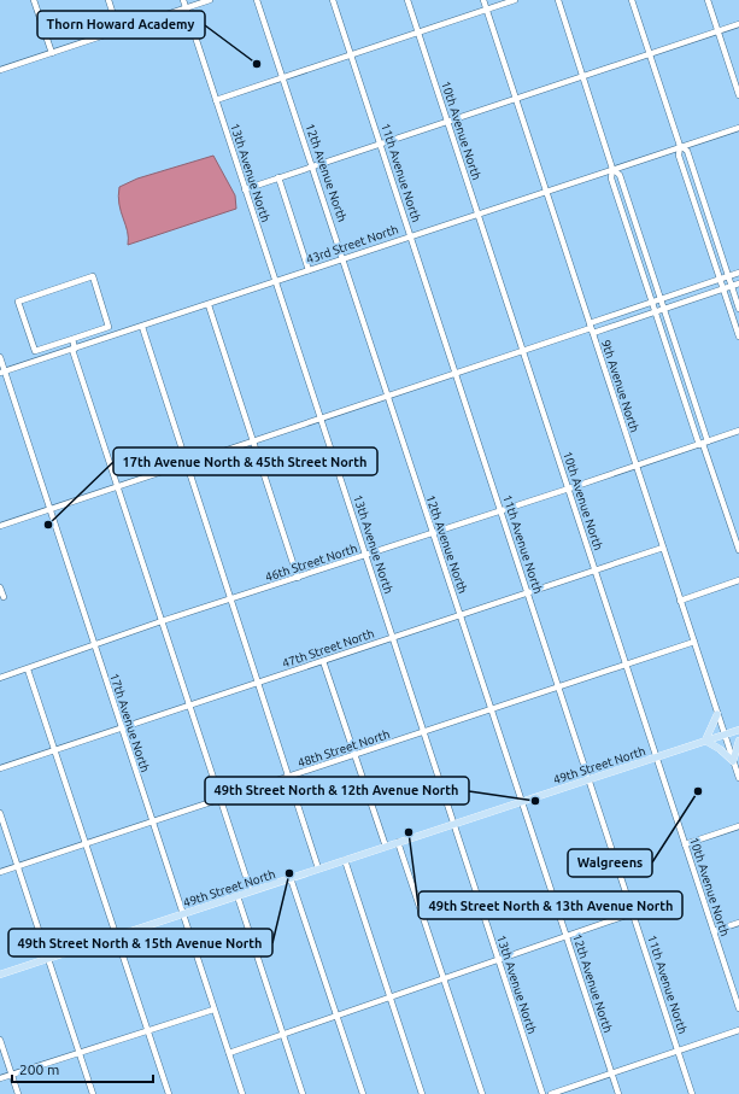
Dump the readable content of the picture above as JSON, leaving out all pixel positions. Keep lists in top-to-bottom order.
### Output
{
  "streets": {
    "main road": ["49th Street North"],
    "street": [
      "10th Avenue North",
      "13th Avenue North",
      "12th Avenue North",
      "11th Avenue North",
      "43rd Street North",
      "9th Avenue North",
      "46th Street North",
      "47th Street North",
      "17th Avenue North",
      "48th Street North"
    ]
  },
  "crossings": [
    ["10th Avenue North", "43rd Street North"],
    ["10th Avenue North", "46th Street North"],
    ["10th Avenue North", "47th Street North"],
    ["10th Avenue North", "48th Street North"],
    ["10th Avenue North", "49th Street North"],
    ["13th Avenue North", "43rd Street North"],
    ["13th Avenue North", "46th Street North"],
    ["13th Avenue North", "47th Street North"],
    ["13th Avenue North", "48th Street North"],
    ["13th Avenue North", "49th Street North"],
    ["12th Avenue North", "43rd Street North"],
    ["12th Avenue North", "46th Street North"],
    ["12th Avenue North", "47th Street North"],
    ["12th Avenue North", "48th Street North"],
    ["12th Avenue North", "49th Street North"],
    ["11th Avenue North", "43rd Street North"],
    ["11th Avenue North", "46th Street North"],
    ["11th Avenue North", "47th Street North"],
    ["11th Avenue North", "48th Street North"],
    ["11th Avenue North", "49th Street North"],
    ["43rd Street North", "9th Avenue North"],
    ["43rd Street North", "17th Avenue North"],
    ["9th Avenue North", "46th Street North"],
    ["9th Avenue North", "47th Street North"],
    ["9th Avenue North", "48th Street North"],
    ["9th Avenue North", "49th Street North"],
    ["46th Street North", "17th Avenue North"],
    ["47th Street North", "17th Avenue North"],
    ["17th Avenue North", "48th Street North"],
    ["17th Avenue North", "49th Street North"]
  ],
  "places": [
    "Thorn Howard Academy",
    "17th Avenue North & 45th Street North",
    "Walgreens",
    "49th Street North & 12th Avenue North",
    "49th Street North & 13th Avenue North",
    "49th Street North & 15th Avenue North"
  ],
  "scale_bar": "200 m"
}
